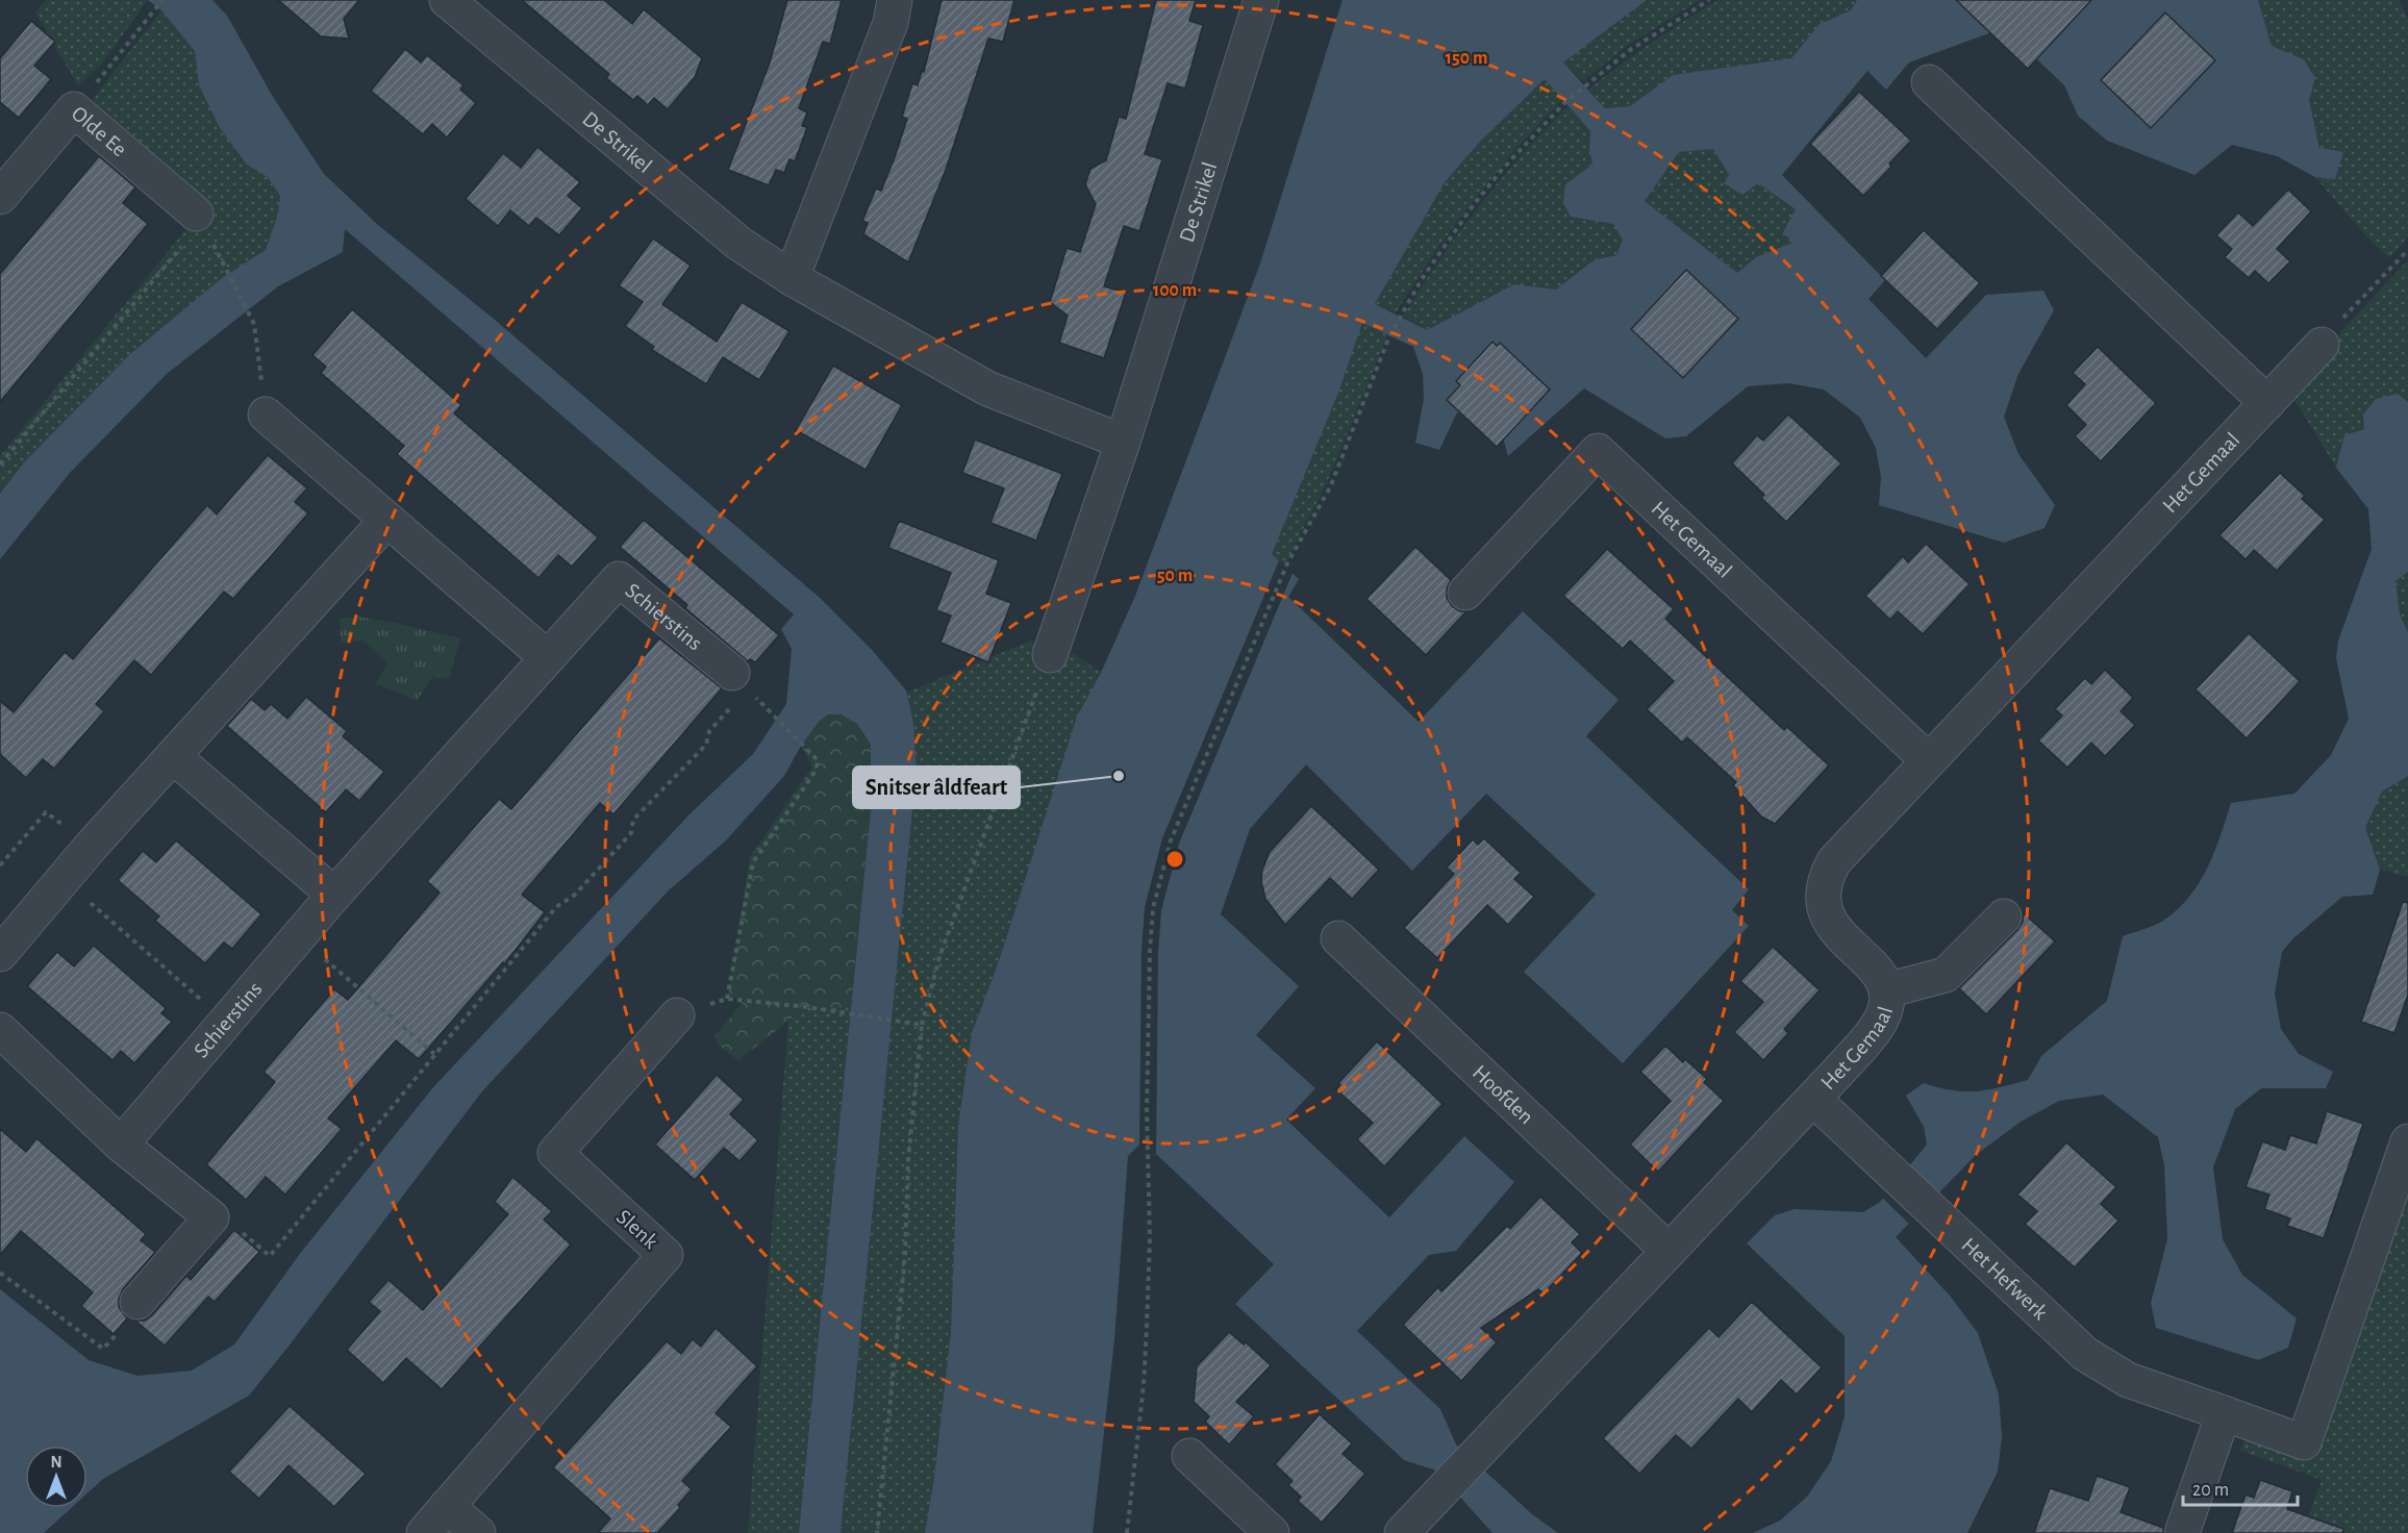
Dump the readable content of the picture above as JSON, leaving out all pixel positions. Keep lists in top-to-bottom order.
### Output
{
  "streets": {
    "street": [
      "Olde Ee",
      "De Strikel",
      "Het Gemaal",
      "Schierstins",
      "Hoofden",
      "Slenk",
      "Het Hefwerk"
    ]
  },
  "crossings": [
    ["Het Gemaal", "Het Hefwerk"]
  ],
  "places": ["Snitser âldfeart"],
  "scale_bar": "20 m",
  "north": "top",
  "rings": ["150 m", "100 m", "50 m"]
}
